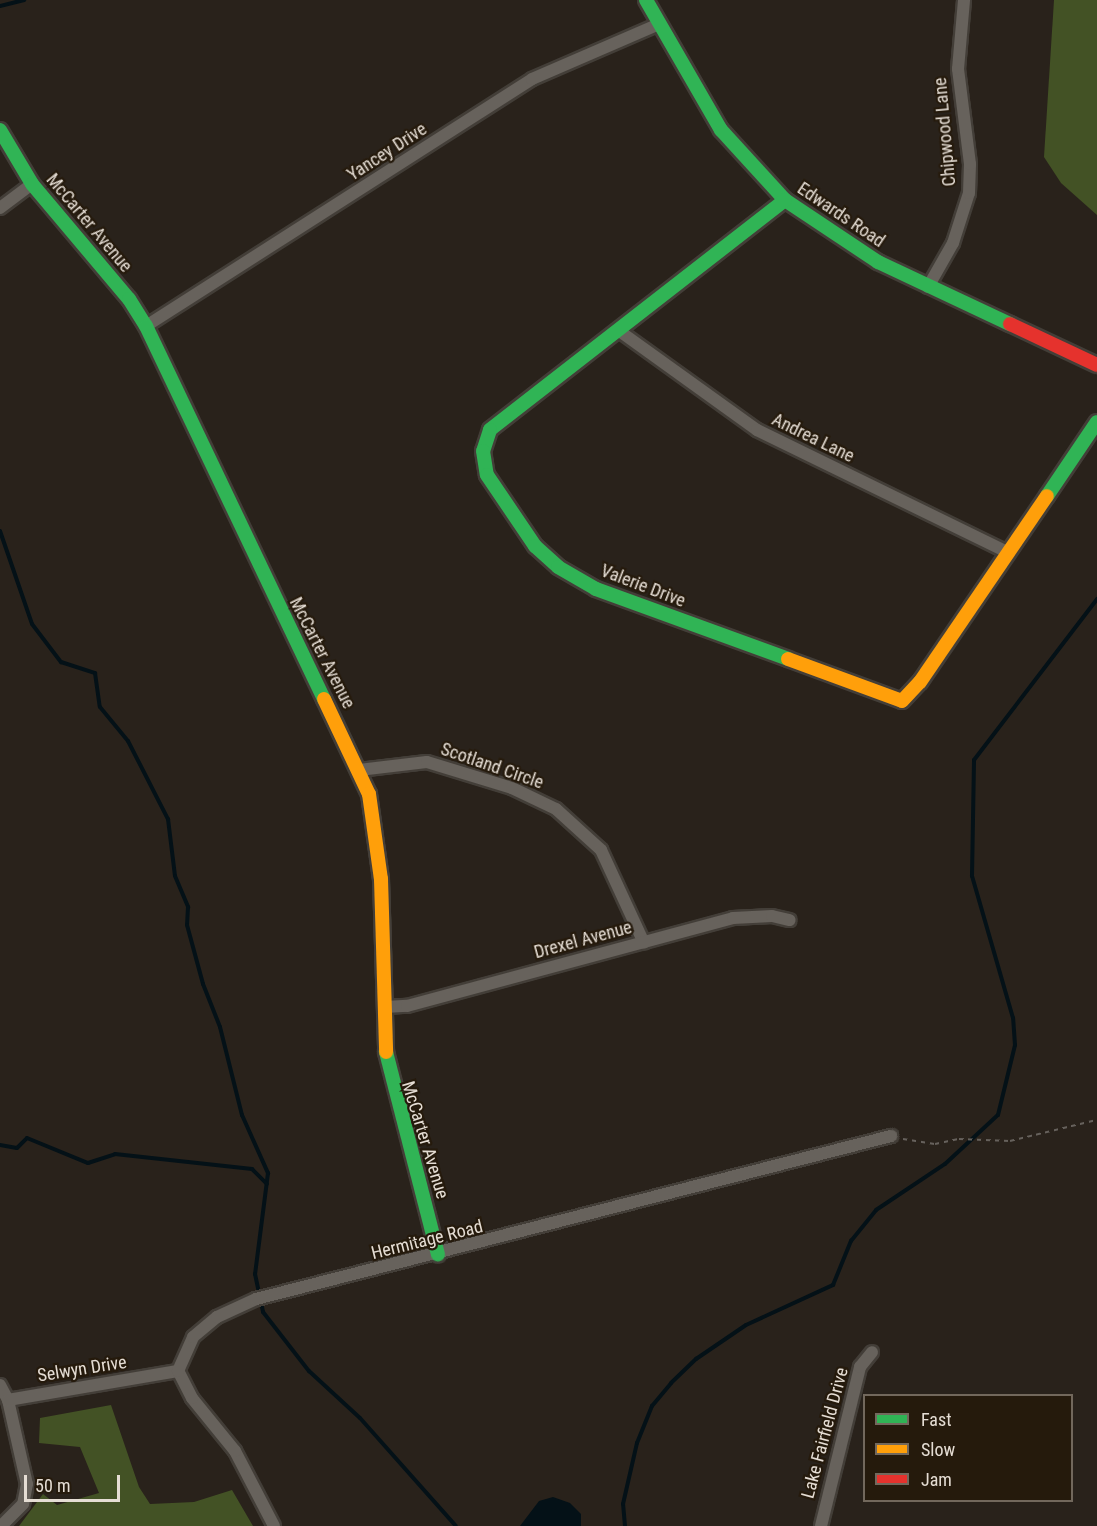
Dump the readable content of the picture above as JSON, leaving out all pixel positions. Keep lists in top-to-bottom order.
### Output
{
  "streets": {
    "street": [
      "Chipwood Lane",
      "Yancey Drive",
      "Edwards Road",
      "McCarter Avenue",
      "Andrea Lane",
      "Valerie Drive",
      "Scotland Circle",
      "Drexel Avenue",
      "Hermitage Road",
      "Selwyn Drive",
      "Lake Fairfield Drive"
    ]
  },
  "crossings": [
    ["Chipwood Lane", "Edwards Road"],
    ["Yancey Drive", "Edwards Road"],
    ["Yancey Drive", "McCarter Avenue"],
    ["Edwards Road", "Valerie Drive"],
    ["McCarter Avenue", "Scotland Circle"],
    ["McCarter Avenue", "Drexel Avenue"],
    ["McCarter Avenue", "Hermitage Road"],
    ["Andrea Lane", "Valerie Drive"],
    ["Scotland Circle", "Drexel Avenue"],
    ["Hermitage Road", "Selwyn Drive"]
  ],
  "legend": ["Fast", "Slow", "Jam"],
  "scale_bar": "50 m"
}
